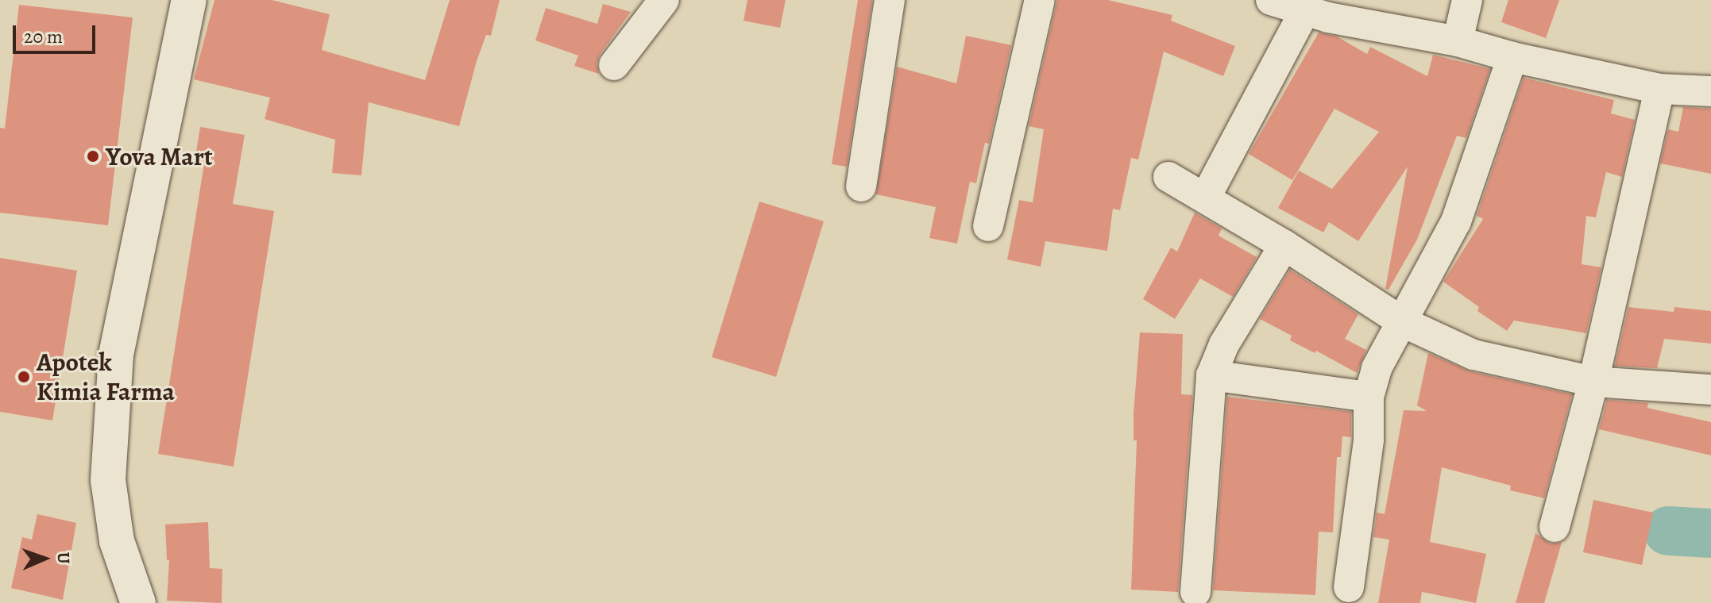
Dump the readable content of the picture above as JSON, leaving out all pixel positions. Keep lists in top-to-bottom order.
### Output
{
  "places": ["Yova Mart", "Apotek Kimia Farma"],
  "scale_bar": "20 m",
  "north": "right"
}
